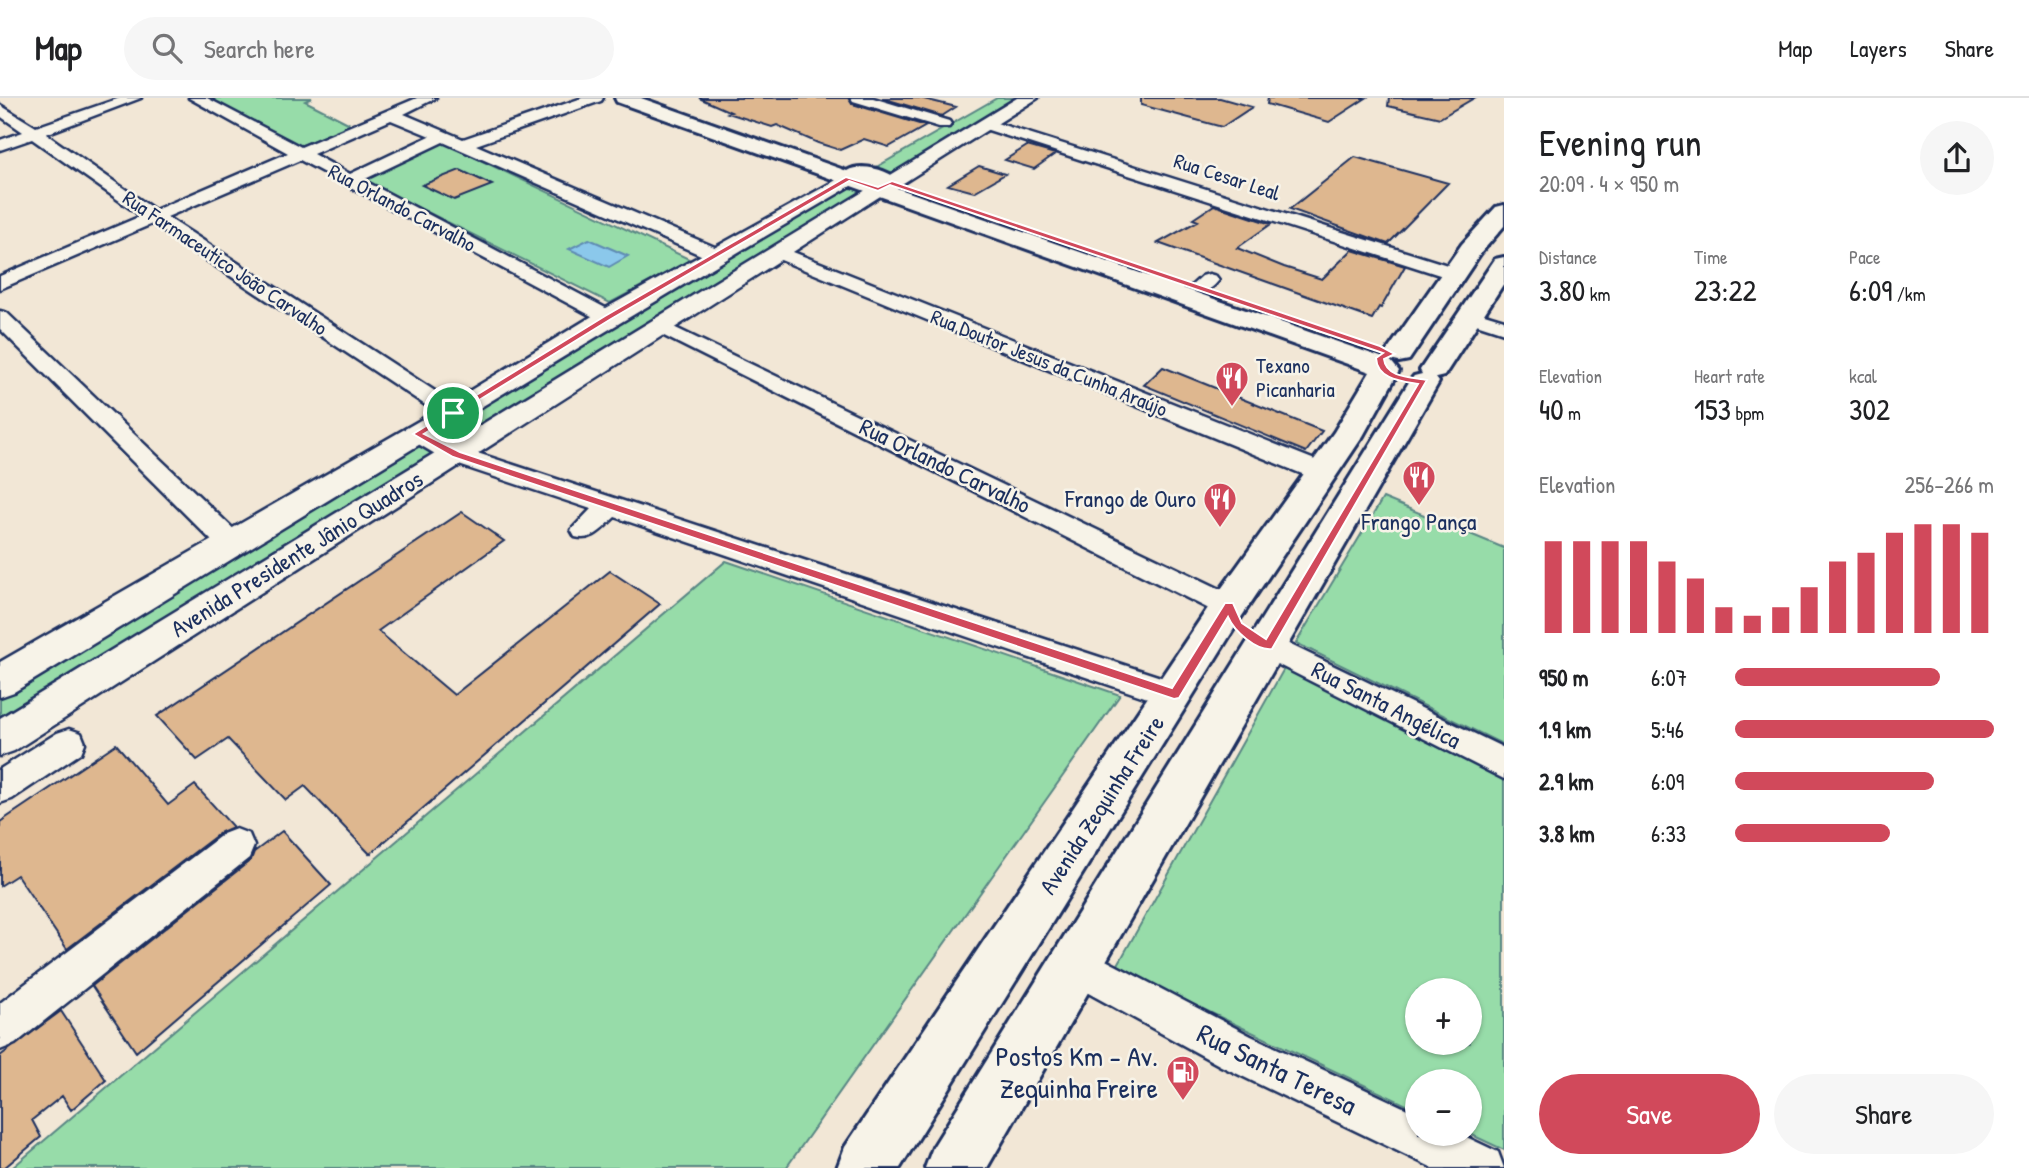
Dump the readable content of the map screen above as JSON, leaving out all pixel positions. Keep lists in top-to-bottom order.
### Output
{
  "streets": {
    "main road": ["Avenida Zequinha Freire"],
    "street": [
      "Rua Cesar Leal",
      "Rua Orlando Carvalho",
      "Rua Farmaceutico João Carvalho",
      "Rua Doutor Jesus da Cunha Araújo",
      "Avenida Presidente Jânio Quadros",
      "Rua Santa Angélica",
      "Rua Santa Teresa"
    ]
  },
  "crossings": [
    ["Rua Cesar Leal", "Avenida Presidente Jânio Quadros"],
    ["Rua Cesar Leal", "Avenida Zequinha Freire"],
    ["Rua Orlando Carvalho", "Avenida Presidente Jânio Quadros"],
    ["Rua Orlando Carvalho", "Avenida Zequinha Freire"],
    ["Rua Farmaceutico João Carvalho", "Avenida Presidente Jânio Quadros"],
    ["Rua Doutor Jesus da Cunha Araújo", "Avenida Presidente Jânio Quadros"],
    ["Rua Doutor Jesus da Cunha Araújo", "Avenida Zequinha Freire"],
    ["Rua Santa Angélica", "Avenida Zequinha Freire"],
    ["Avenida Zequinha Freire", "Rua Santa Teresa"]
  ],
  "places": {
    "restaurant": ["Texano Picanharia", "Frango Pança", "Frango de Ouro"],
    "fuel station": ["Postos Km - Av. Zequinha Freire"]
  },
  "page": {
    "header": "Map",
    "search": "Search here",
    "nav": ["Map", "Layers", "Share"],
    "heading": ["Evening run", "20:09 · 4 × 950 m"],
    "stats": [
      ["Distance", "3.80 km"],
      ["Time", "23:22"],
      ["Pace", "6:09 /km"],
      ["Elevation", "40 m"],
      ["Heart rate", "153 bpm"],
      ["kcal", "302"]
    ],
    "chart": ["Elevation", "256–266 m"],
    "list": [
      {
        "name": "950 m",
        "note": "6:07"
      },
      {
        "name": "1.9 km",
        "note": "5:46"
      },
      {
        "name": "2.9 km",
        "note": "6:09"
      },
      {
        "name": "3.8 km",
        "note": "6:33"
      }
    ],
    "map_buttons": ["+", "−"],
    "buttons": ["Save", "Share"]
  }
}
